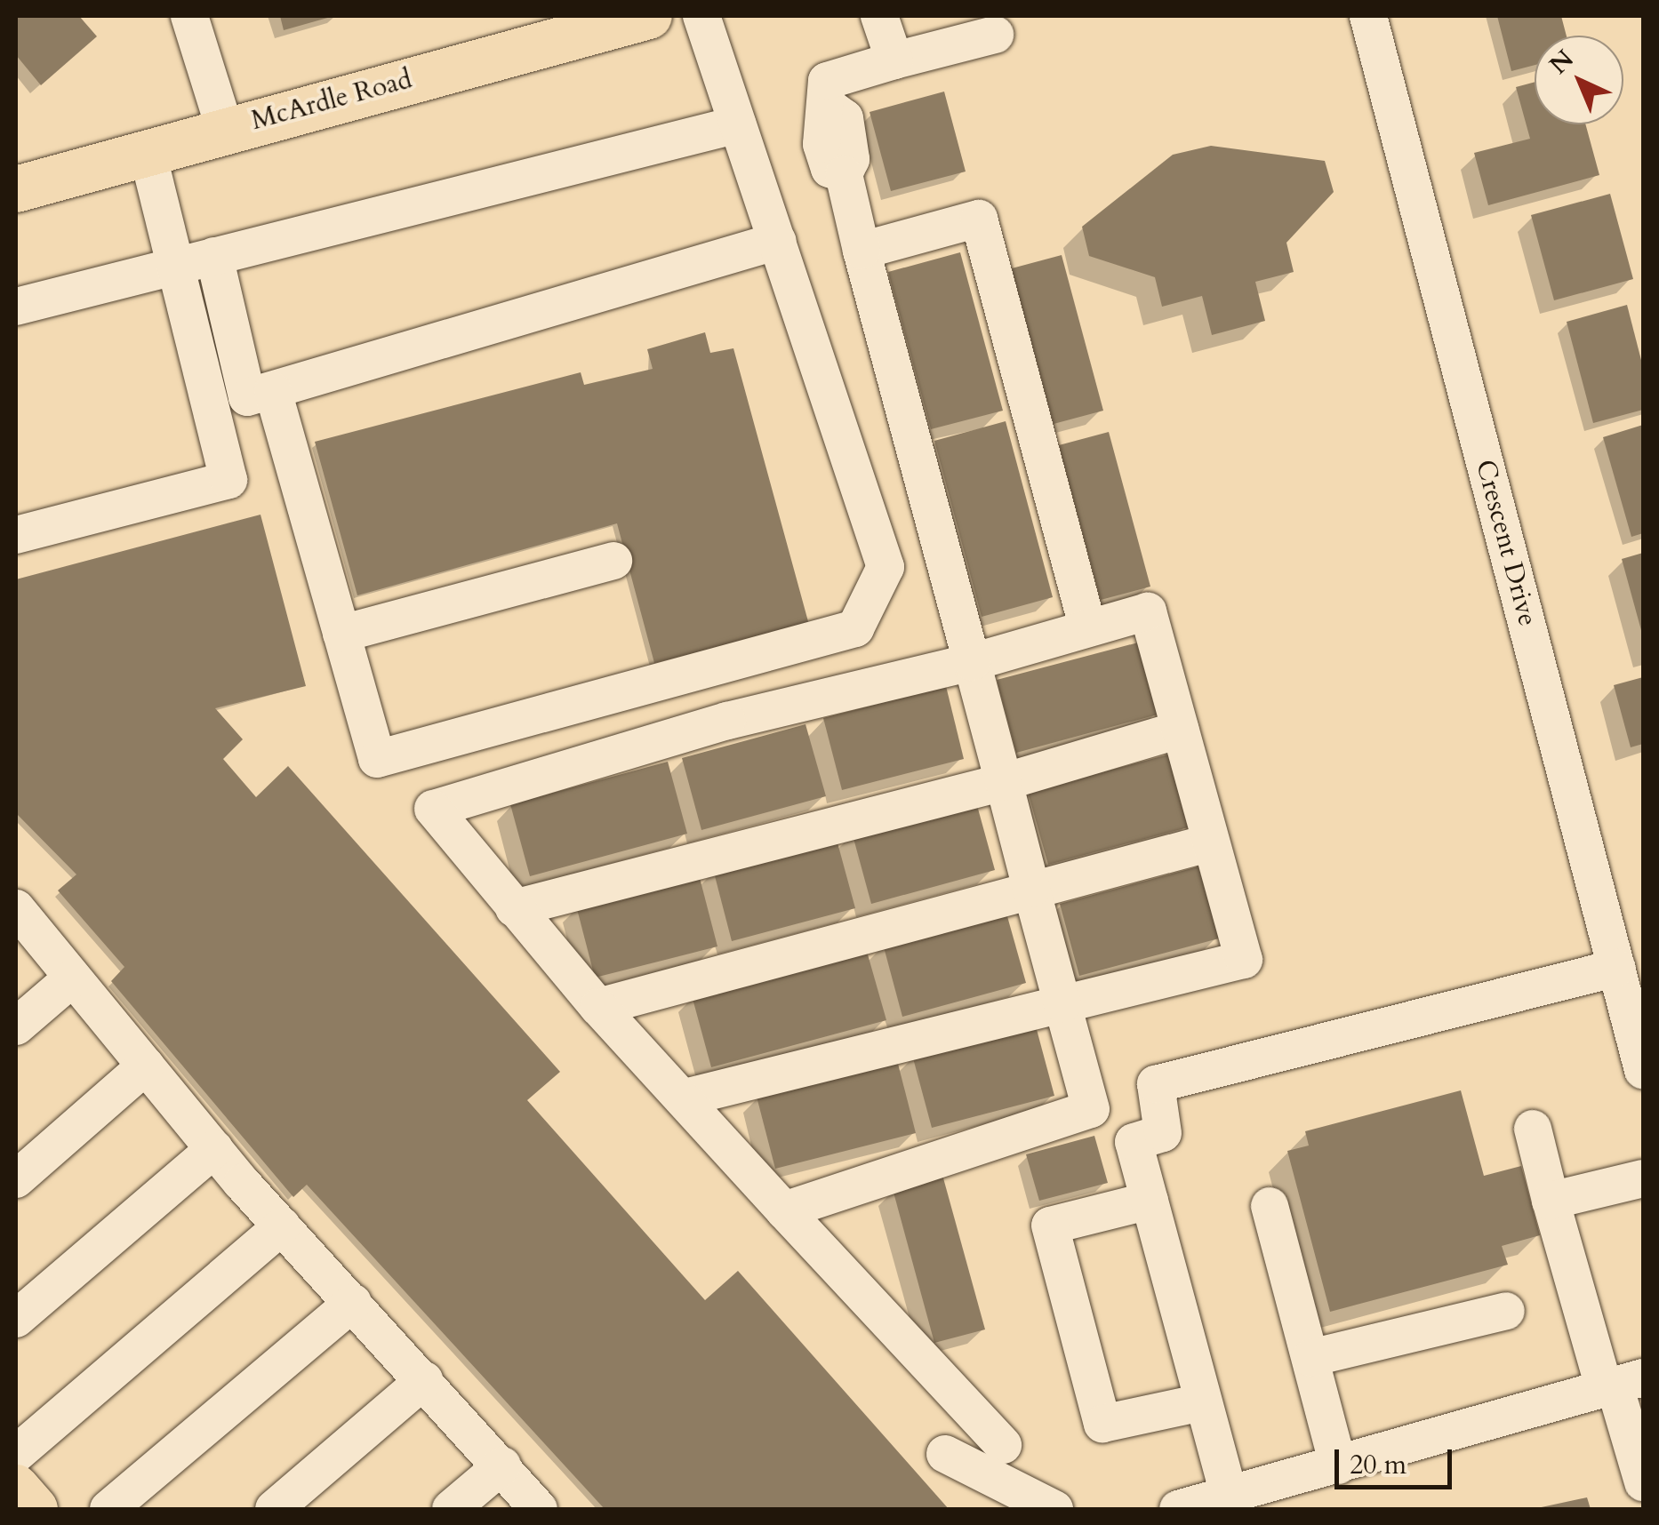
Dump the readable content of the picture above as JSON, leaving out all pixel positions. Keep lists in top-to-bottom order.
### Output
{
  "streets": {
    "main road": ["McArdle Road"],
    "street": ["Crescent Drive"]
  },
  "scale_bar": "20 m",
  "north": "top left"
}
